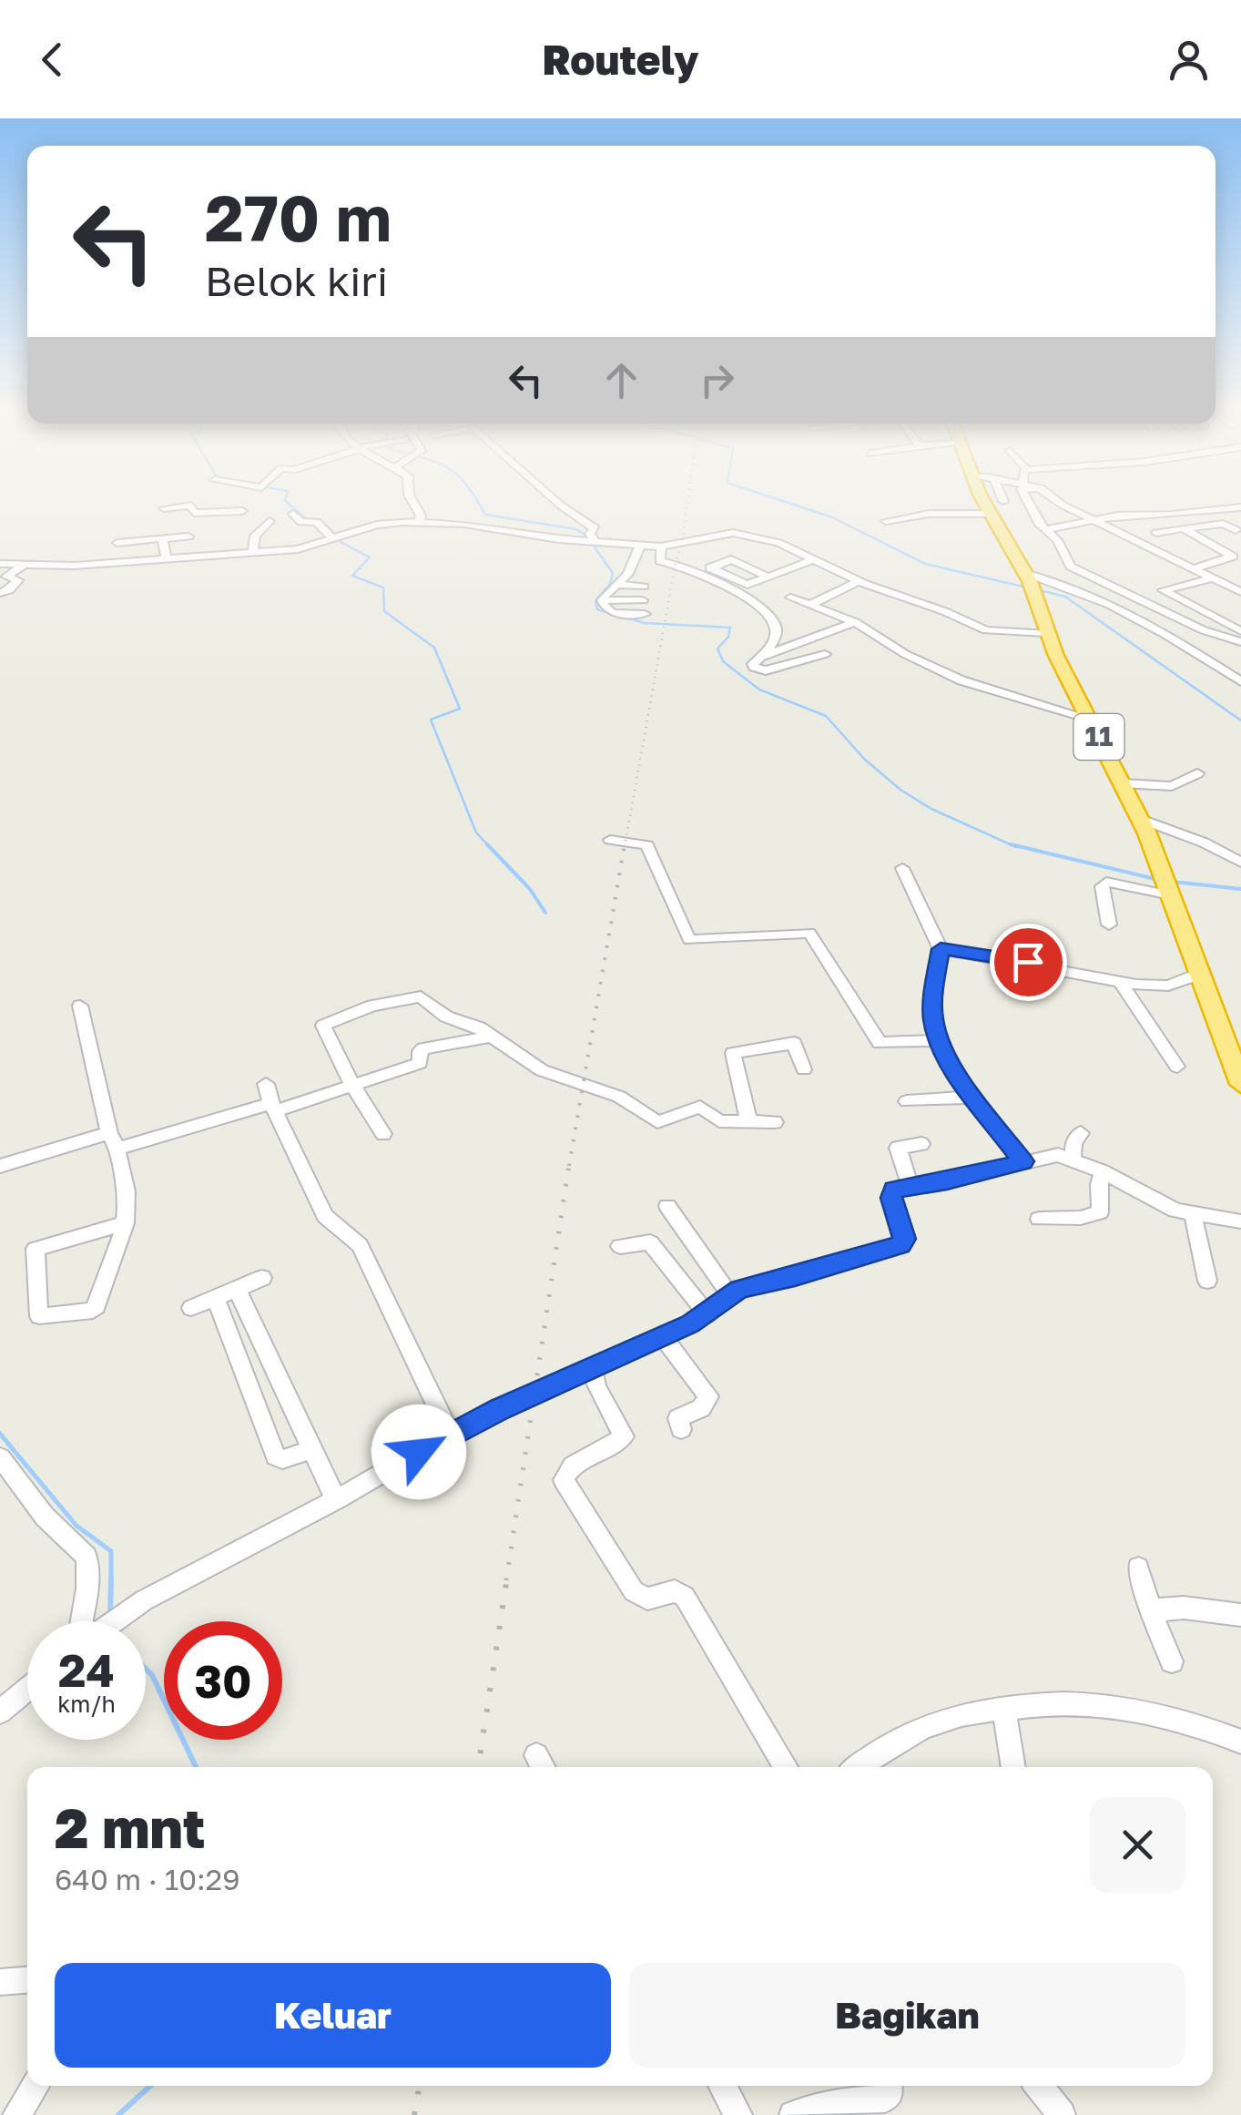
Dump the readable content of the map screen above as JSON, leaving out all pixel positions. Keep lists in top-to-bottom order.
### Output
{
  "streets": {
    "highway": ["11"]
  },
  "page": {
    "header": "Routely",
    "turn": ["270 m", "Belok kiri"],
    "speed": "24 km/h",
    "limit": "30",
    "heading": ["2 mnt", "640 m · 10:29"],
    "buttons": ["Keluar", "Bagikan"]
  }
}
